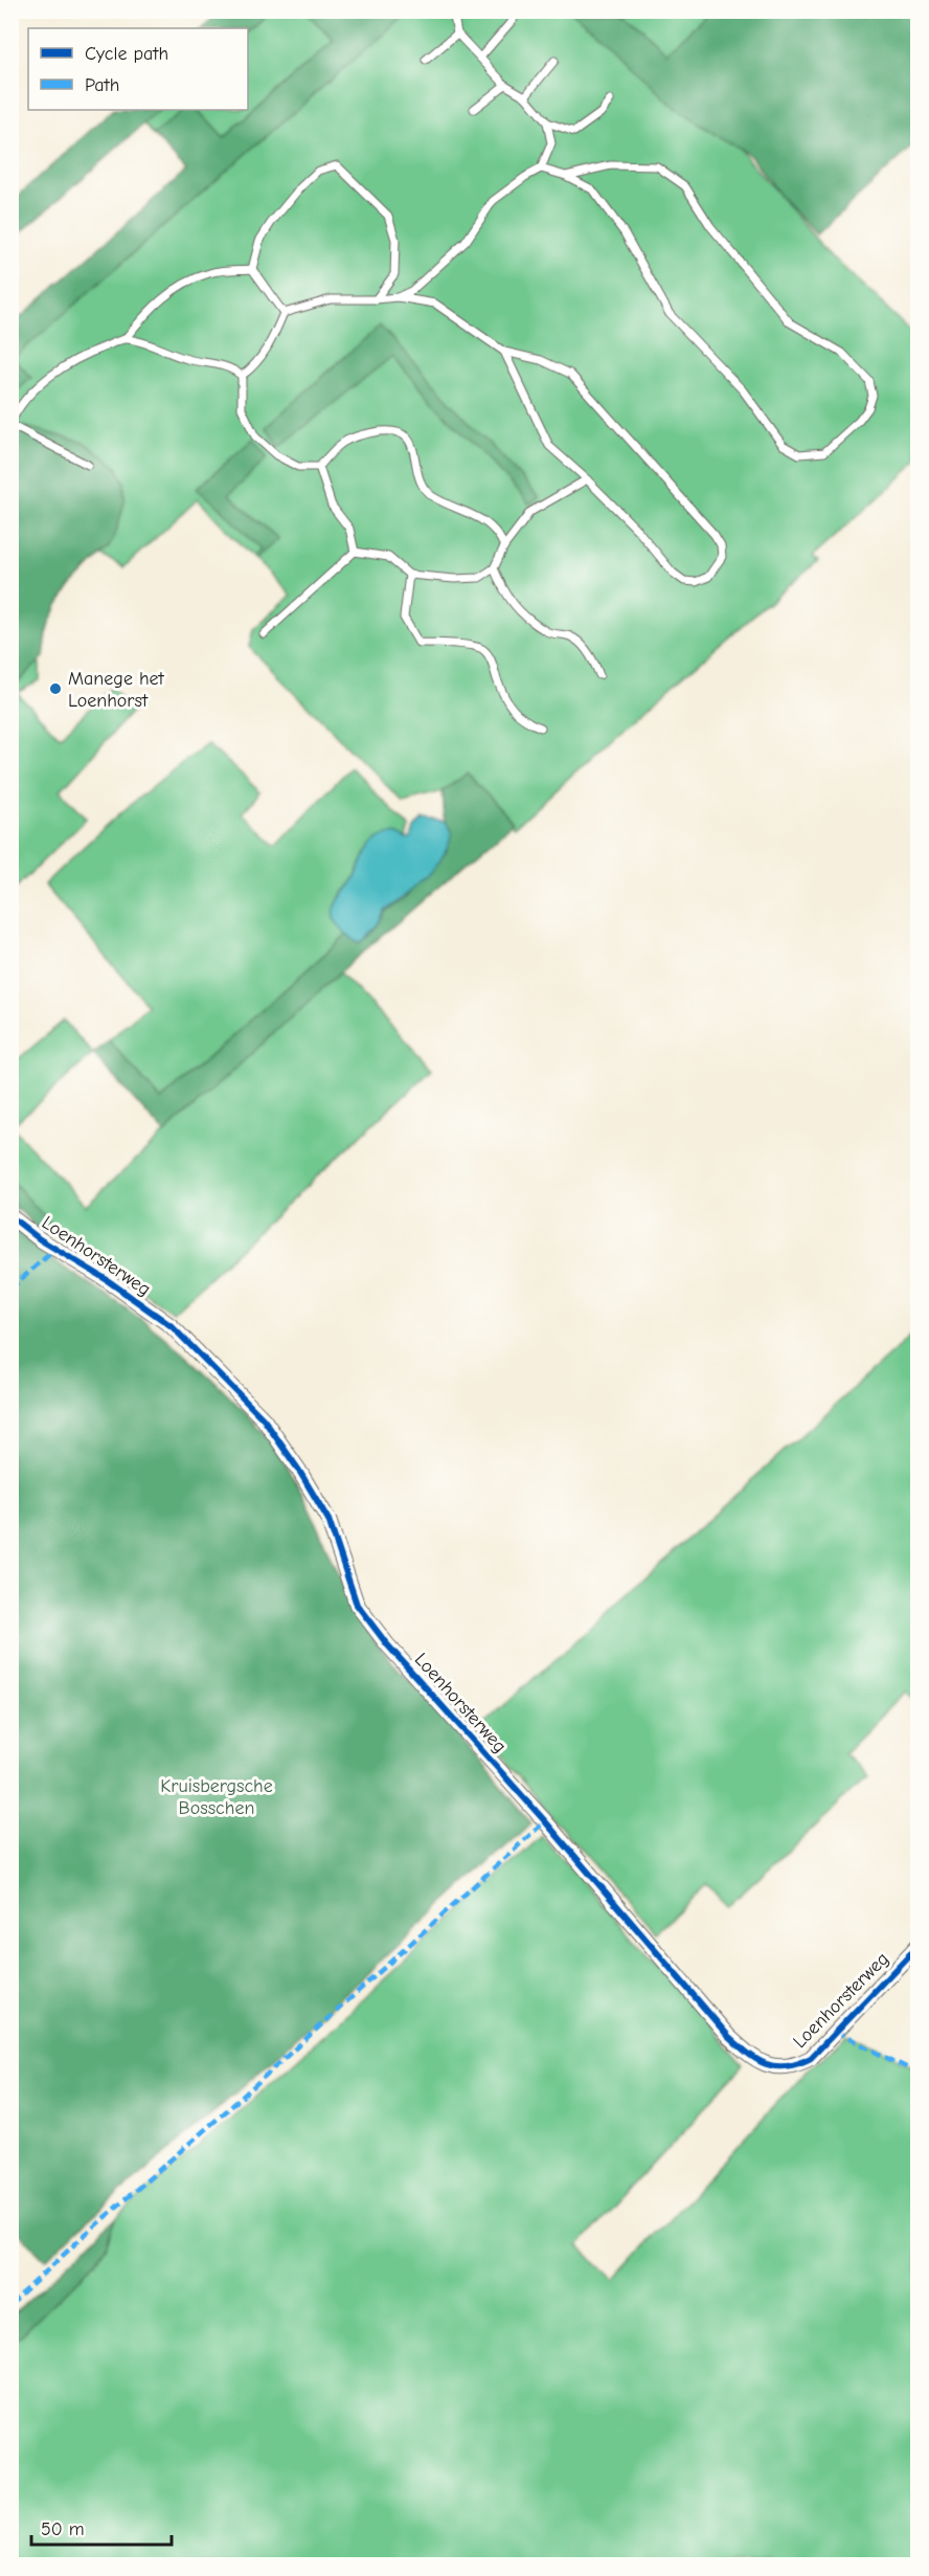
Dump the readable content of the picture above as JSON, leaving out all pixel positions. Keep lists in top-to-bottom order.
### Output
{
  "streets": {
    "street": ["Loenhorsterweg"]
  },
  "parks": ["Kruisbergsche Bosschen"],
  "places": ["Manege het Loenhorst"],
  "legend": ["Cycle path", "Path"],
  "scale_bar": "50 m"
}
